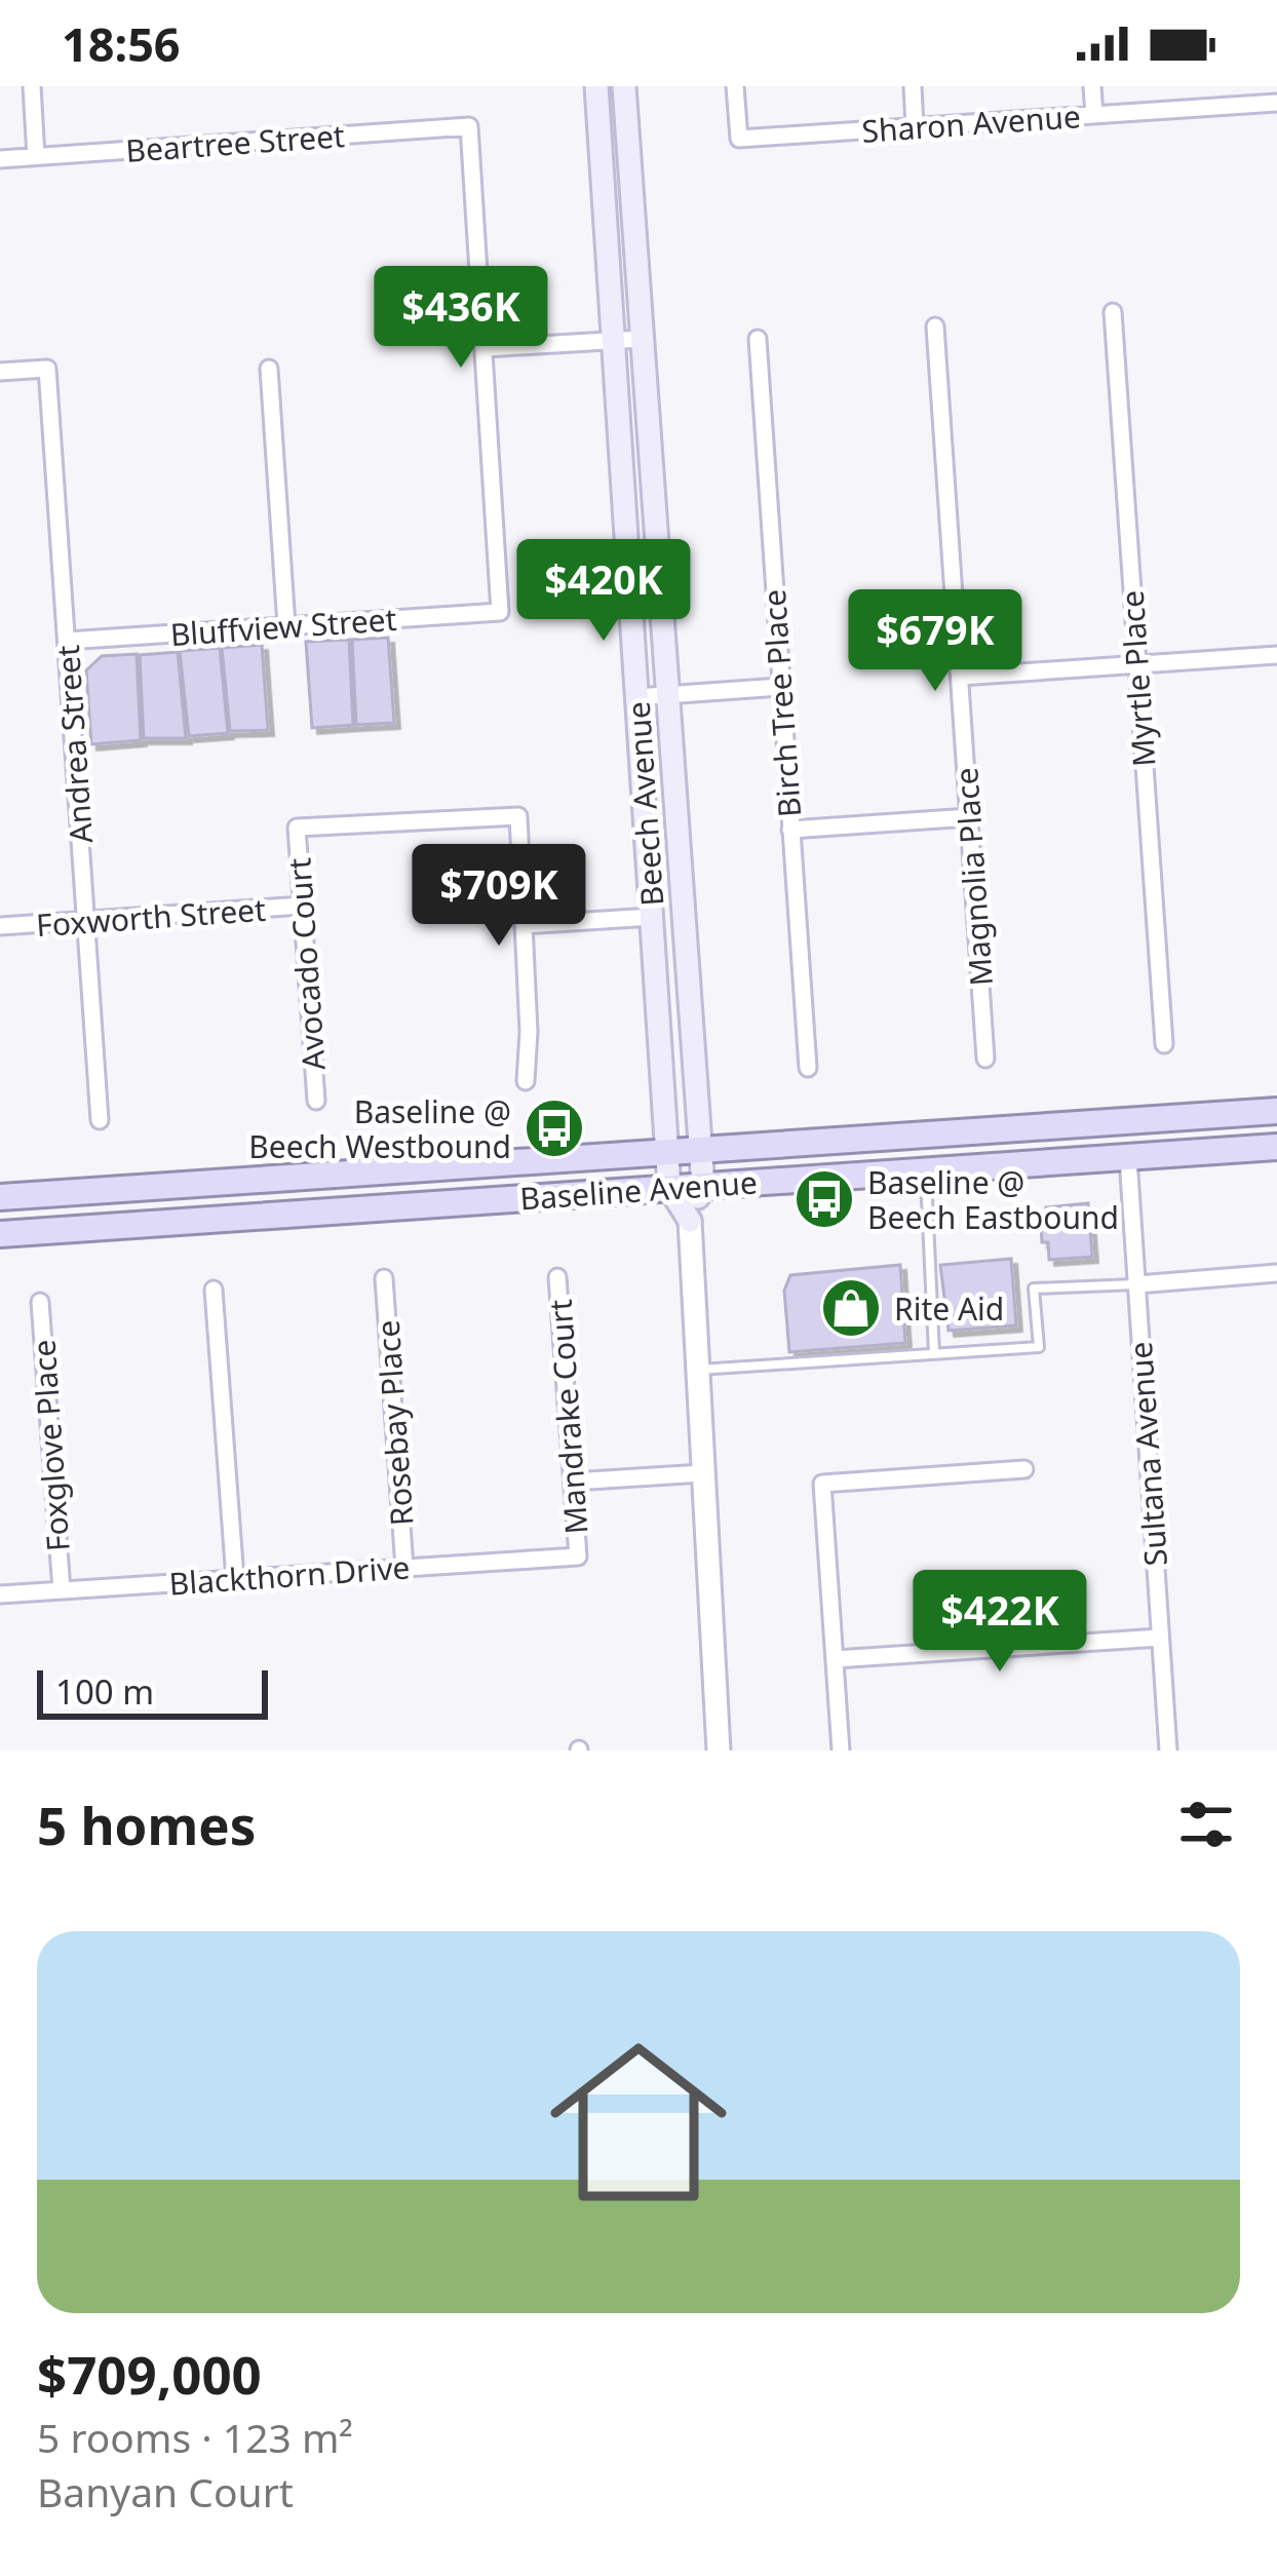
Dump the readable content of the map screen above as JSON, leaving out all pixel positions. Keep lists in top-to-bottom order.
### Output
{
  "streets": {
    "main road": ["Beech Avenue", "Baseline Avenue"],
    "street": [
      "Sharon Avenue",
      "Beartree Street",
      "Bluffview Street",
      "Myrtle Place",
      "Birch Tree Place",
      "Andrea Street",
      "Magnolia Place",
      "Foxworth Street",
      "Avocado Court",
      "Mandrake Court",
      "Rosebay Place",
      "Foxglove Place",
      "Sultana Avenue",
      "Blackthorn Drive"
    ]
  },
  "crossings": [
    ["Beartree Street", "Bluffview Street"],
    ["Bluffview Street", "Andrea Street"],
    ["Andrea Street", "Foxworth Street"],
    ["Beech Avenue", "Baseline Avenue"],
    ["Foxworth Street", "Avocado Court"],
    ["Baseline Avenue", "Sultana Avenue"],
    ["Mandrake Court", "Blackthorn Drive"],
    ["Rosebay Place", "Blackthorn Drive"],
    ["Foxglove Place", "Blackthorn Drive"]
  ],
  "places": {
    "bus stop": ["Baseline @ Beech Westbound", "Baseline @ Beech Eastbound"],
    "shop": ["Rite Aid"]
  },
  "scale_bar": "100 m",
  "page": {
    "status": "18:56",
    "price": [
      "$436K",
      "$420K",
      "$679K",
      "$709K",
      "$422K"
    ],
    "scale": "100 m",
    "heading": "5 homes",
    "list": [
      {
        "name": "$709,000",
        "note": "5 rooms · 123 m² · Banyan Court"
      }
    ]
  }
}
